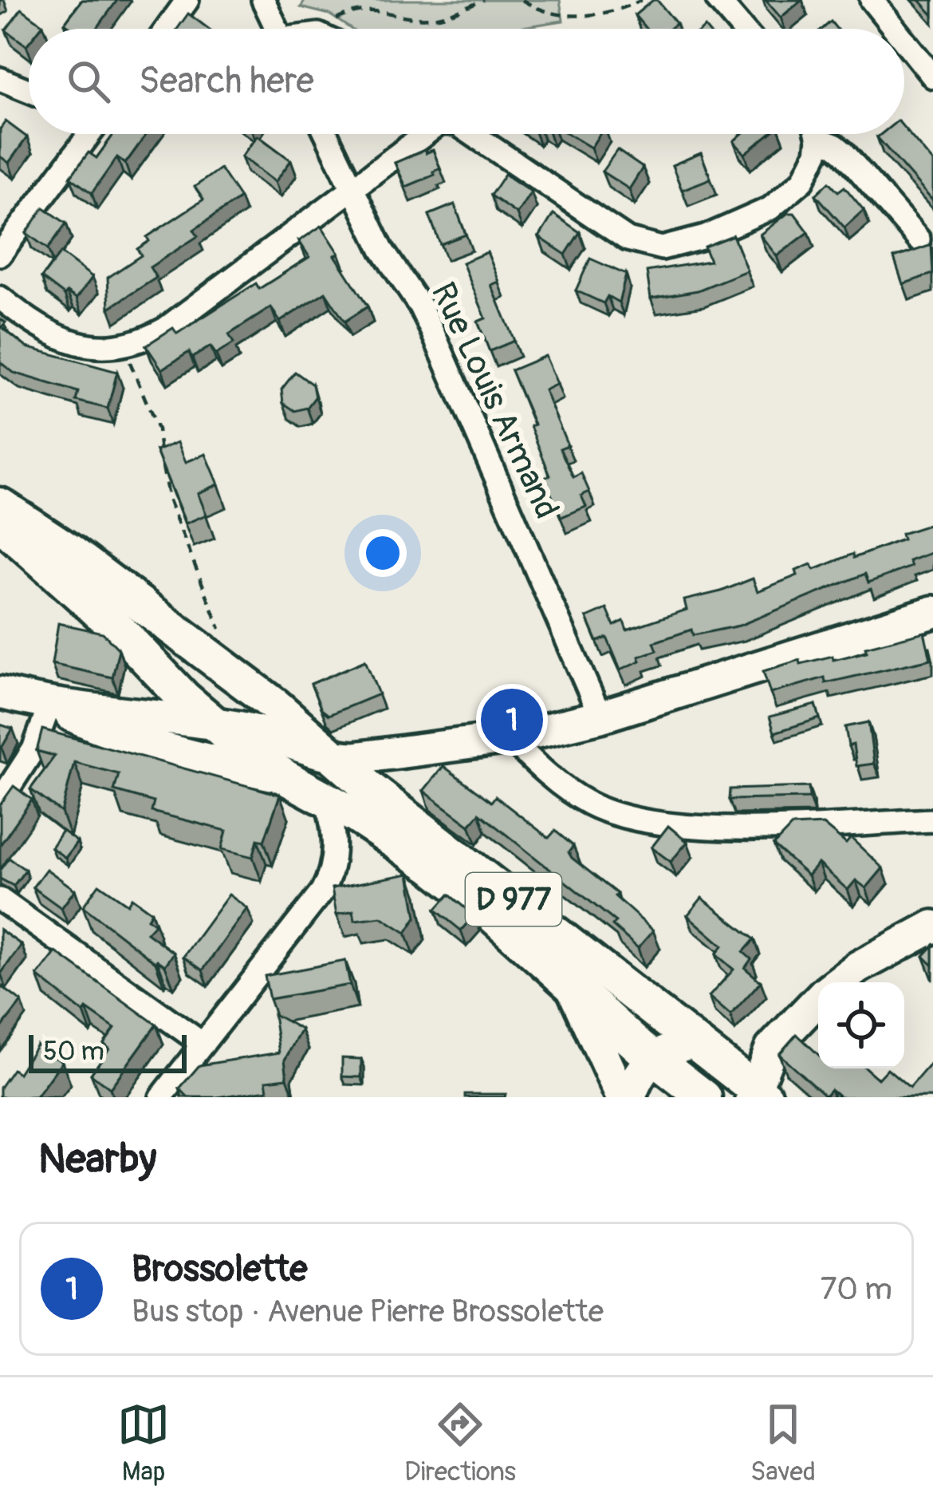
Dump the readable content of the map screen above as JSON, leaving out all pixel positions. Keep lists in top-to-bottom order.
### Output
{
  "streets": {
    "main road": ["D 977"],
    "street": ["Rue Louis Armand"]
  },
  "scale_bar": "50 m",
  "page": {
    "search": "Search here",
    "pins": "1",
    "scale": "50 m",
    "heading": "Nearby",
    "list": [
      {
        "mark": "1",
        "name": "Brossolette",
        "note": "Bus stop · Avenue Pierre Brossolette",
        "value": "70 m"
      }
    ],
    "nav": ["Map", "Directions", "Saved"]
  }
}
